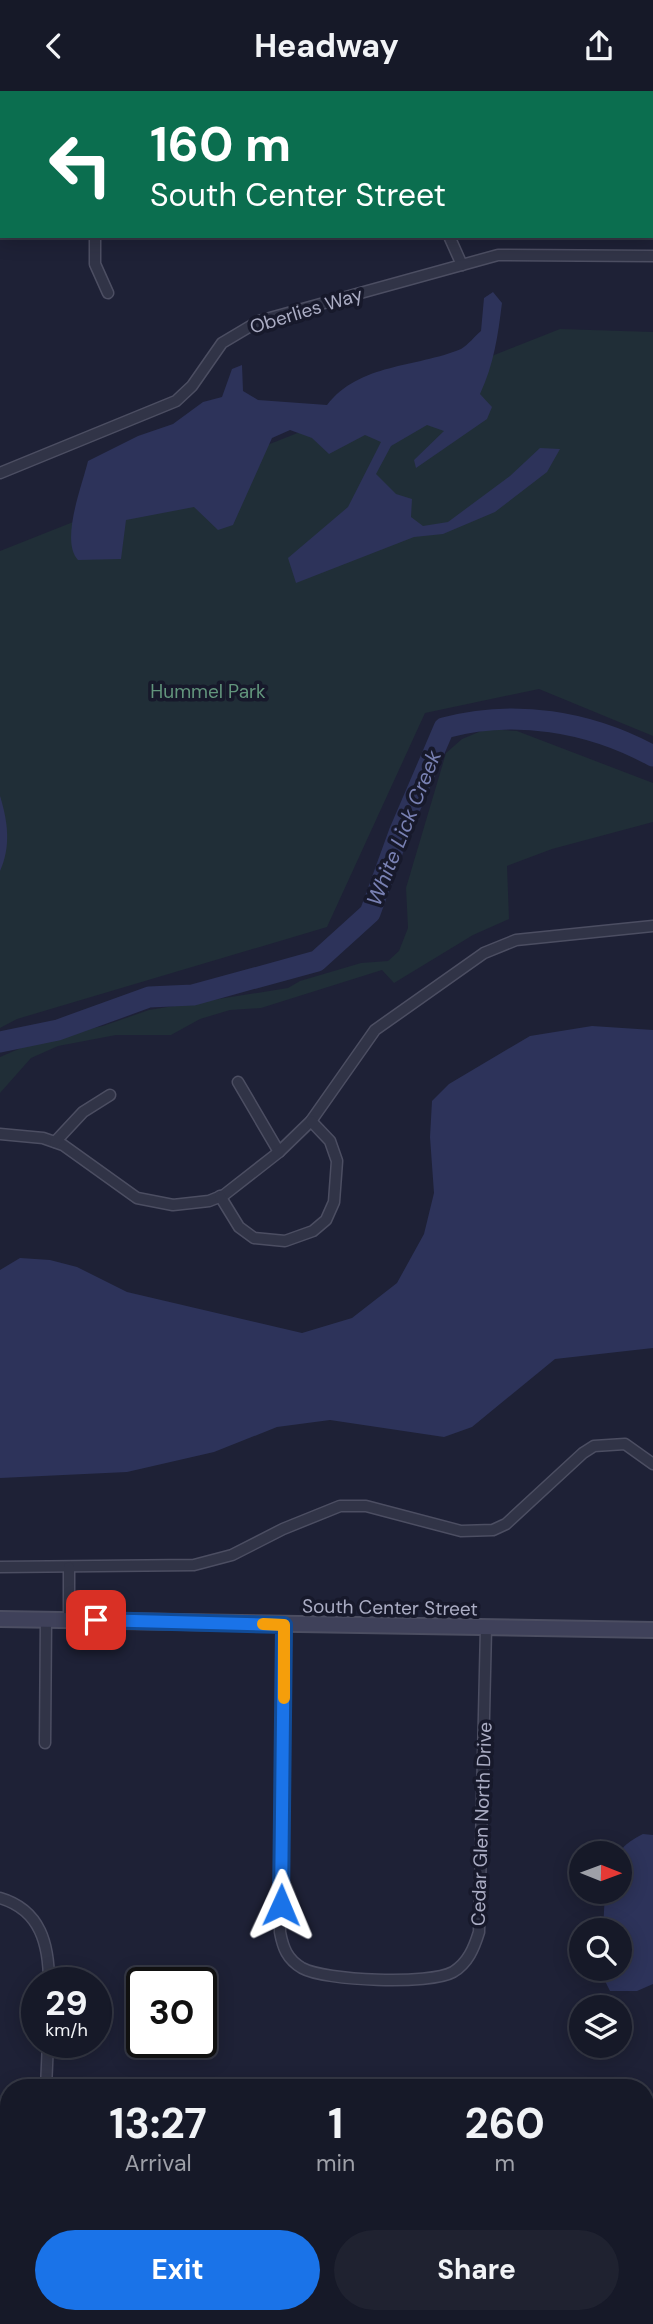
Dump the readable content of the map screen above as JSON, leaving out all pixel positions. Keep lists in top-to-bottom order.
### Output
{
  "streets": {
    "main road": ["South Center Street"],
    "street": ["Oberlies Way", "Cedar Glen North Drive"]
  },
  "crossings": [
    ["South Center Street", "Cedar Glen North Drive"]
  ],
  "water": ["White Lick Creek"],
  "parks": ["Hummel Park"],
  "north": "right",
  "page": {
    "header": "Headway",
    "turn": ["160 m", "South Center Street"],
    "speed": "29 km/h",
    "limit": "30",
    "eta": [
      "13:27",
      "Arrival",
      "1",
      "min",
      "260",
      "m"
    ],
    "buttons": ["Exit", "Share"]
  }
}
